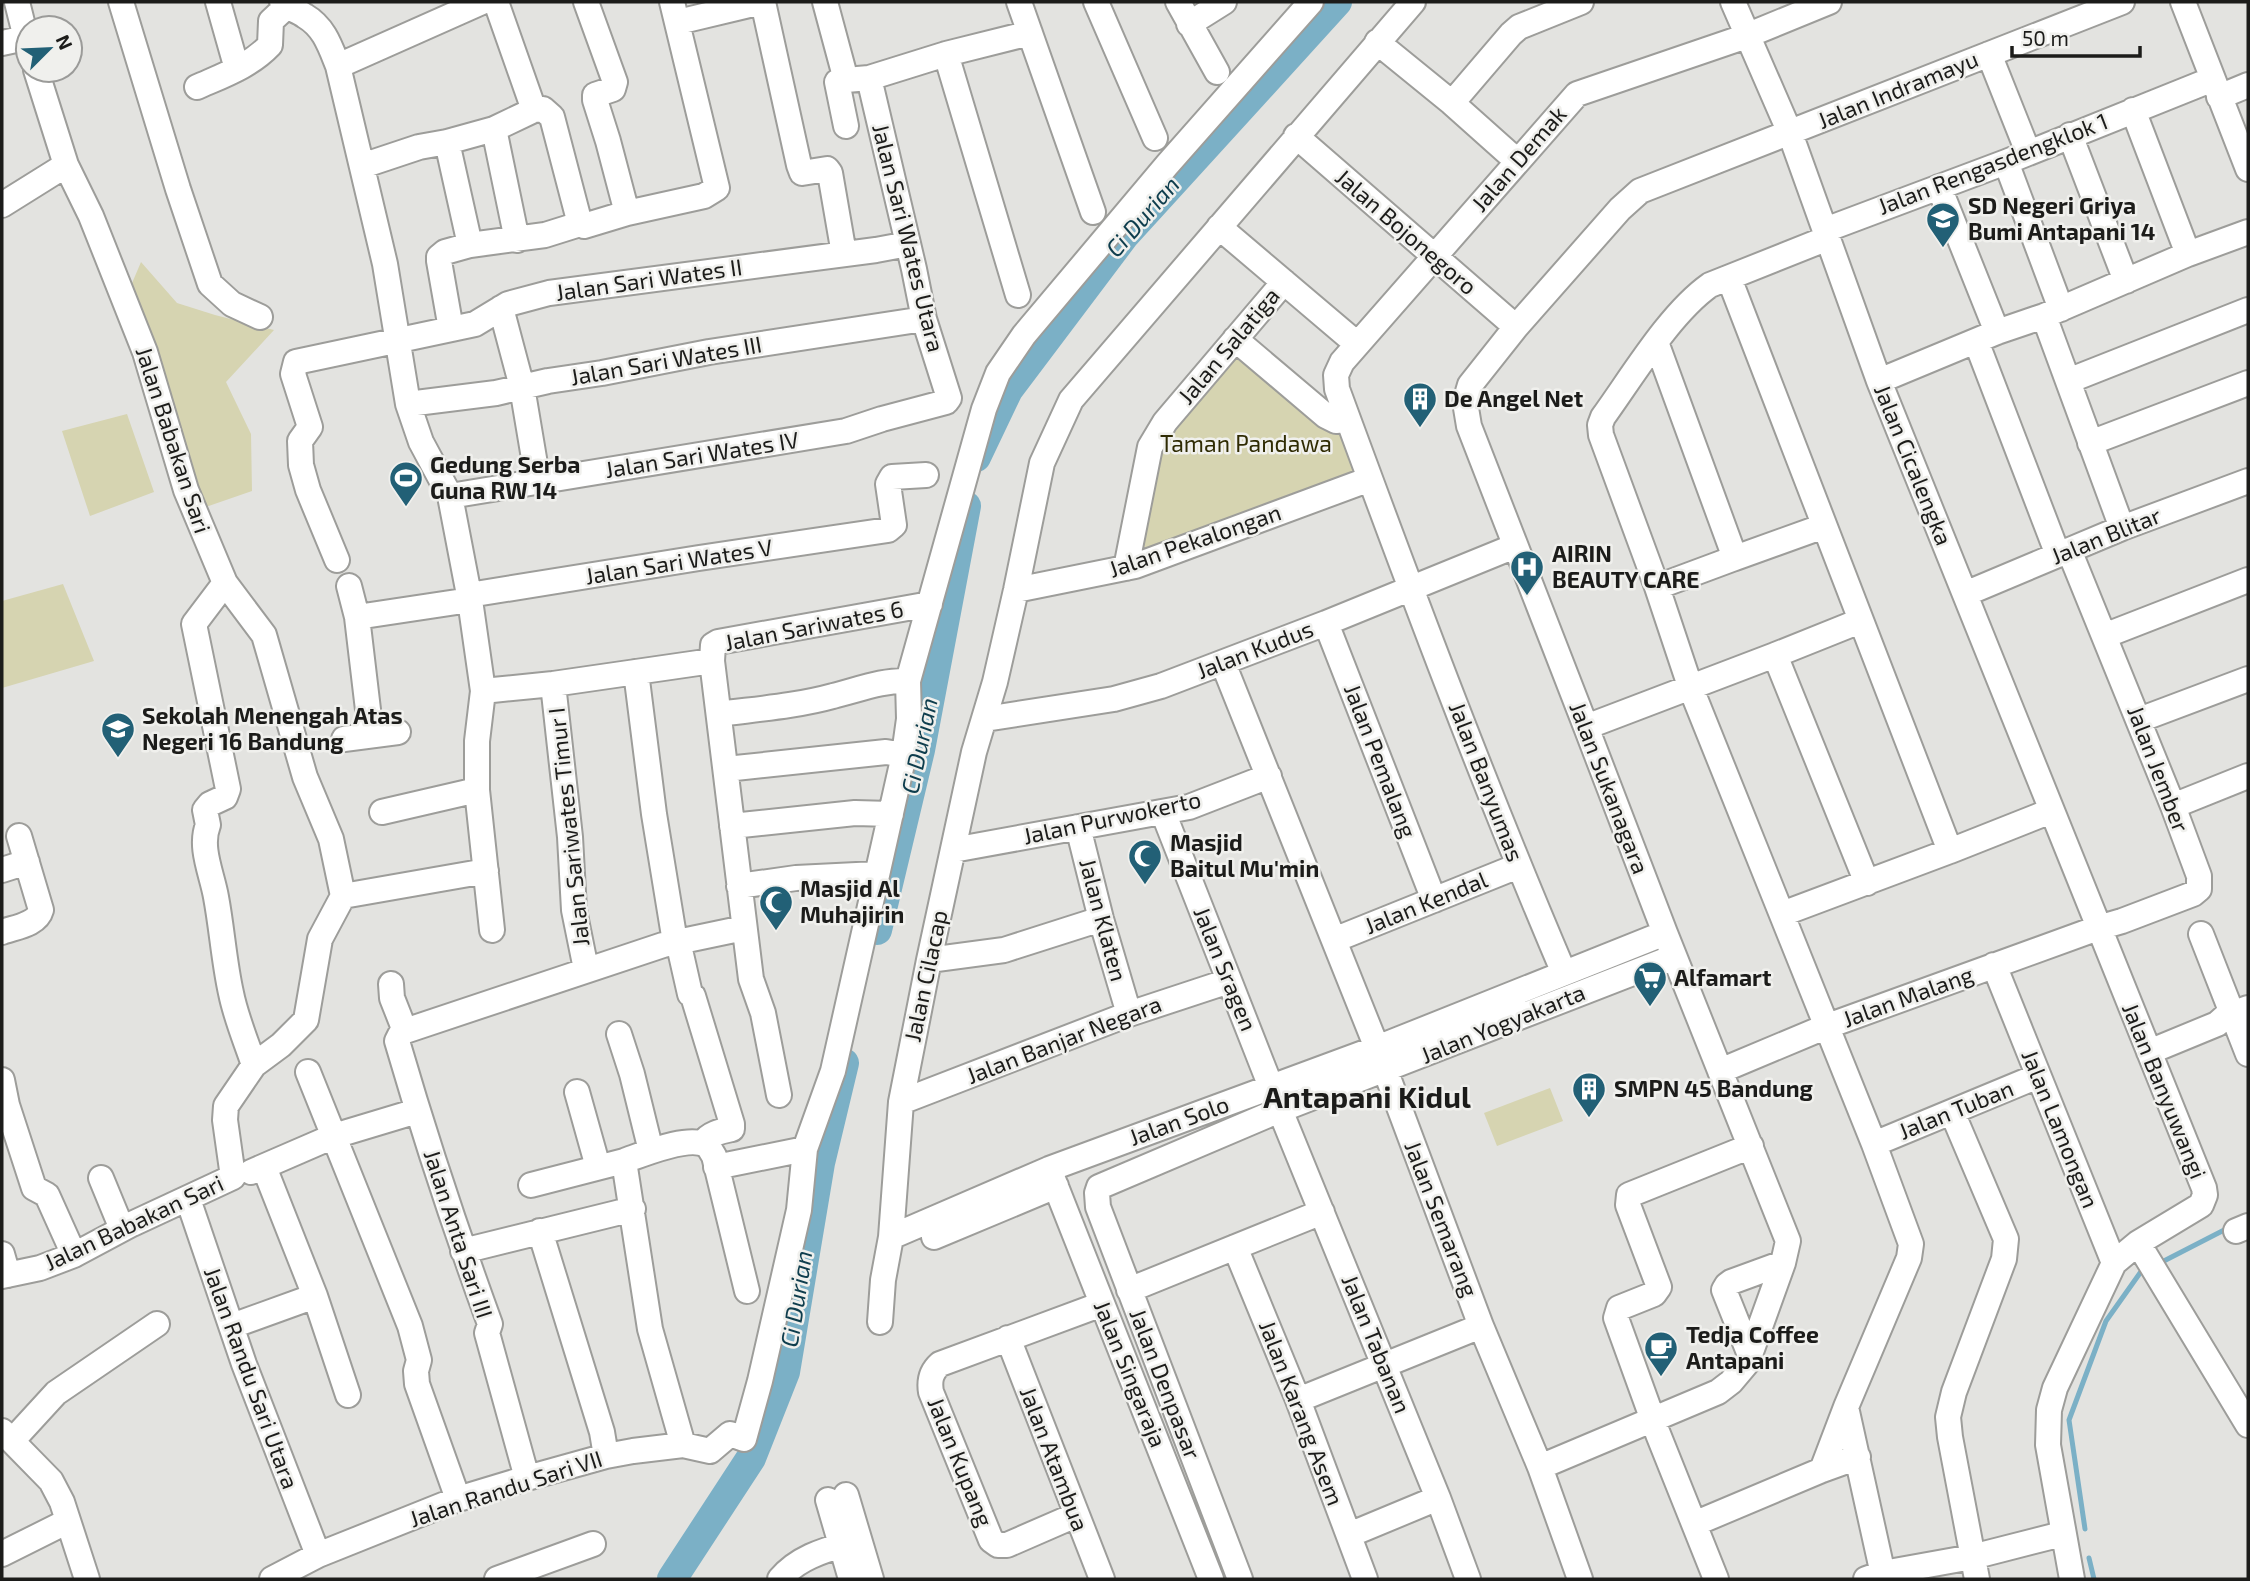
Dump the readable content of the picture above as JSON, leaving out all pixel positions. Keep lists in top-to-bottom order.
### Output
{
  "streets": {
    "street": [
      "Jalan Indramayu",
      "Jalan Demak",
      "Jalan Rengasdengklok 1",
      "Jalan Bojonegoro",
      "Jalan Sari Wates Utara",
      "Jalan Sari Wates II",
      "Jalan Salatiga",
      "Jalan Sari Wates III",
      "Jalan Babakan Sari",
      "Jalan Sari Wates IV",
      "Jalan Cicalengka",
      "Jalan Blitar",
      "Jalan Pekalongan",
      "Jalan Sari Wates V",
      "Jalan Sariwates 6",
      "Jalan Kudus",
      "Jalan Pemalang",
      "Jalan Jember",
      "Jalan Banyumas",
      "Jalan Sukanagara",
      "Jalan Purwokerto",
      "Jalan Sariwates Timur I",
      "Jalan Kendal",
      "Jalan Klaten",
      "Jalan Sragen",
      "Jalan Cilacap",
      "Jalan Malang",
      "Jalan Yogyakarta",
      "Jalan Banjar Negara",
      "Jalan Banyuwangi",
      "Jalan Tuban",
      "Jalan Solo",
      "Jalan Lamongan",
      "Jalan Semarang",
      "Jalan Anta Sari III",
      "Jalan Tabanan",
      "Jalan Singaraja",
      "Jalan Randu Sari Utara",
      "Jalan Denpasar",
      "Jalan Karang Asem",
      "Jalan Atambua",
      "Jalan Kupang",
      "Jalan Randu Sari VII"
    ]
  },
  "crossings": [
    ["Jalan Indramayu", "Jalan Cicalengka"],
    ["Jalan Indramayu", "Jalan Sukanagara"],
    ["Jalan Demak", "Jalan Bojonegoro"],
    ["Jalan Demak", "Jalan Cicalengka"],
    ["Jalan Rengasdengklok 1", "Jalan Cicalengka"],
    ["Jalan Rengasdengklok 1", "Jalan Jember"],
    ["Jalan Bojonegoro", "Jalan Sukanagara"],
    ["Jalan Bojonegoro", "Jalan Cilacap"],
    ["Jalan Sari Wates Utara", "Jalan Sari Wates II"],
    ["Jalan Sari Wates Utara", "Jalan Sari Wates III"],
    ["Jalan Sari Wates Utara", "Jalan Sari Wates IV"],
    ["Jalan Salatiga", "Jalan Pekalongan"],
    ["Jalan Babakan Sari", "Jalan Randu Sari Utara"],
    ["Jalan Cicalengka", "Jalan Blitar"],
    ["Jalan Cicalengka", "Jalan Jember"],
    ["Jalan Cicalengka", "Jalan Sukanagara"],
    ["Jalan Cicalengka", "Jalan Malang"],
    ["Jalan Cicalengka", "Jalan Banyuwangi"],
    ["Jalan Blitar", "Jalan Jember"],
    ["Jalan Pekalongan", "Jalan Cilacap"],
    ["Jalan Kudus", "Jalan Pemalang"],
    ["Jalan Kudus", "Jalan Banyumas"],
    ["Jalan Kudus", "Jalan Sukanagara"],
    ["Jalan Kudus", "Jalan Cilacap"],
    ["Jalan Kudus", "Jalan Semarang"],
    ["Jalan Pemalang", "Jalan Kendal"],
    ["Jalan Jember", "Jalan Malang"],
    ["Jalan Jember", "Jalan Banyuwangi"],
    ["Jalan Banyumas", "Jalan Kendal"],
    ["Jalan Banyumas", "Jalan Solo"],
    ["Jalan Sukanagara", "Jalan Malang"],
    ["Jalan Sukanagara", "Jalan Yogyakarta"],
    ["Jalan Sukanagara", "Jalan Solo"],
    ["Jalan Sukanagara", "Jalan Semarang"],
    ["Jalan Purwokerto", "Jalan Klaten"],
    ["Jalan Purwokerto", "Jalan Sragen"],
    ["Jalan Purwokerto", "Jalan Cilacap"],
    ["Jalan Purwokerto", "Jalan Semarang"],
    ["Jalan Kendal", "Jalan Semarang"],
    ["Jalan Klaten", "Jalan Banjar Negara"],
    ["Jalan Sragen", "Jalan Banjar Negara"],
    ["Jalan Sragen", "Jalan Solo"],
    ["Jalan Cilacap", "Jalan Banjar Negara"],
    ["Jalan Cilacap", "Jalan Solo"],
    ["Jalan Malang", "Jalan Banyuwangi"],
    ["Jalan Malang", "Jalan Lamongan"],
    ["Jalan Yogyakarta", "Jalan Solo"],
    ["Jalan Yogyakarta", "Jalan Semarang"],
    ["Jalan Yogyakarta", "Jalan Tabanan"],
    ["Jalan Yogyakarta", "Jalan Denpasar"],
    ["Jalan Banyuwangi", "Jalan Lamongan"],
    ["Jalan Tuban", "Jalan Lamongan"],
    ["Jalan Solo", "Jalan Semarang"],
    ["Jalan Solo", "Jalan Singaraja"],
    ["Jalan Anta Sari III", "Jalan Randu Sari VII"],
    ["Jalan Randu Sari Utara", "Jalan Randu Sari VII"],
    ["Jalan Atambua", "Jalan Kupang"]
  ],
  "districts": ["Antapani Kidul"],
  "water": ["Ci Durian"],
  "parks": ["Taman Pandawa"],
  "places": {
    "school or university": ["SD Negeri Griya Bumi Antapani 14", "Sekolah Menengah Atas Negeri 16 Bandung"],
    "building": ["De Angel Net", "SMPN 45 Bandung"],
    "sports": ["Gedung Serba Guna RW 14"],
    "hospital": ["AIRIN BEAUTY CARE"],
    "mosque": ["Masjid Baitul Mu'min", "Masjid Al Muhajirin"],
    "supermarket": ["Alfamart"],
    "cafe": ["Tedja Coffee Antapani"]
  },
  "scale_bar": "50 m",
  "north": "top right"
}
